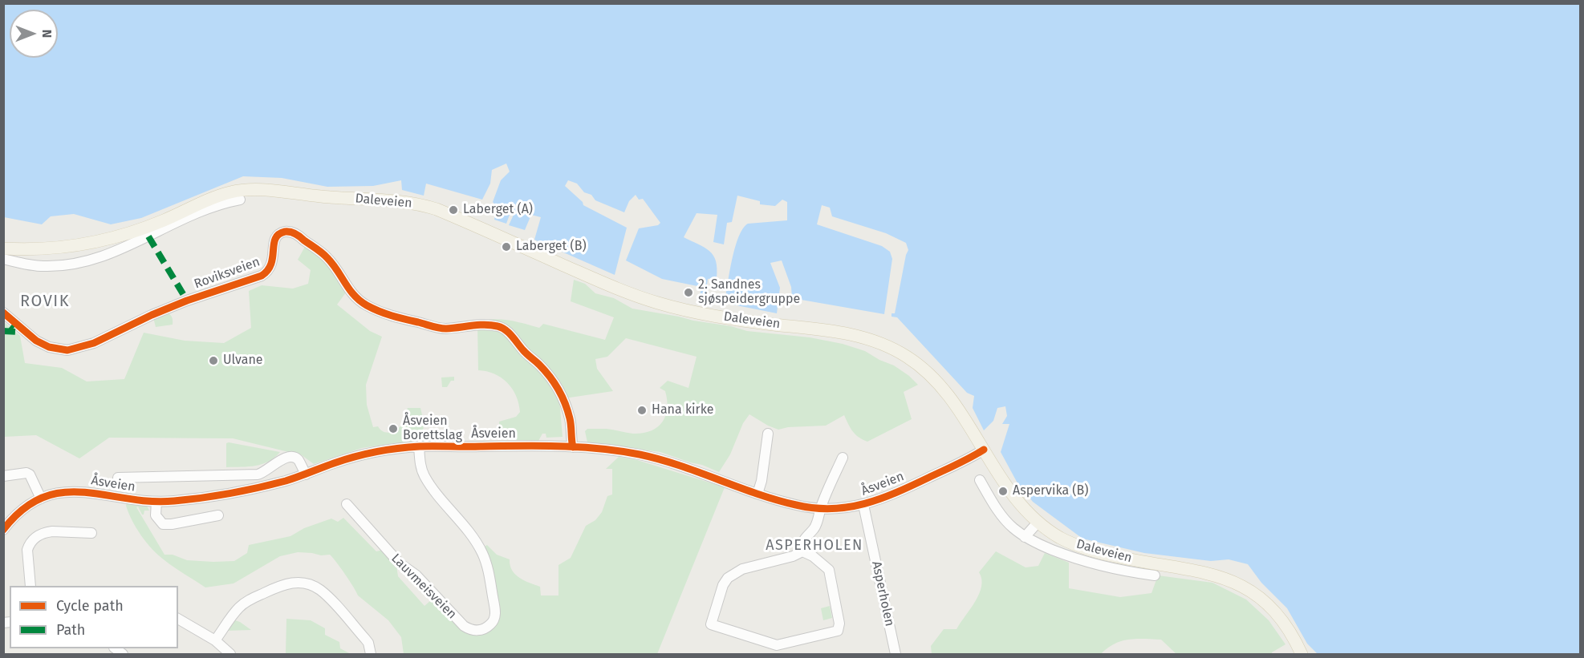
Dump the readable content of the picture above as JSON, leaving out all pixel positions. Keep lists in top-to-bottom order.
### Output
{
  "streets": {
    "main road": ["Daleveien"],
    "street": [
      "Roviksveien",
      "Åsveien",
      "Lauvmeisveien",
      "Asperholen"
    ]
  },
  "crossings": [
    ["Daleveien", "Åsveien"],
    ["Roviksveien", "Åsveien"],
    ["Åsveien", "Lauvmeisveien"],
    ["Åsveien", "Asperholen"]
  ],
  "districts": ["ROVIK", "ASPERHOLEN"],
  "places": [
    "Laberget (A)",
    "Laberget (B)",
    "2. Sandnes sjøspeidergruppe",
    "Ulvane",
    "Hana kirke",
    "Åsveien Borettslag",
    "Aspervika (B)"
  ],
  "legend": ["Cycle path", "Path"],
  "north": "right"
}
